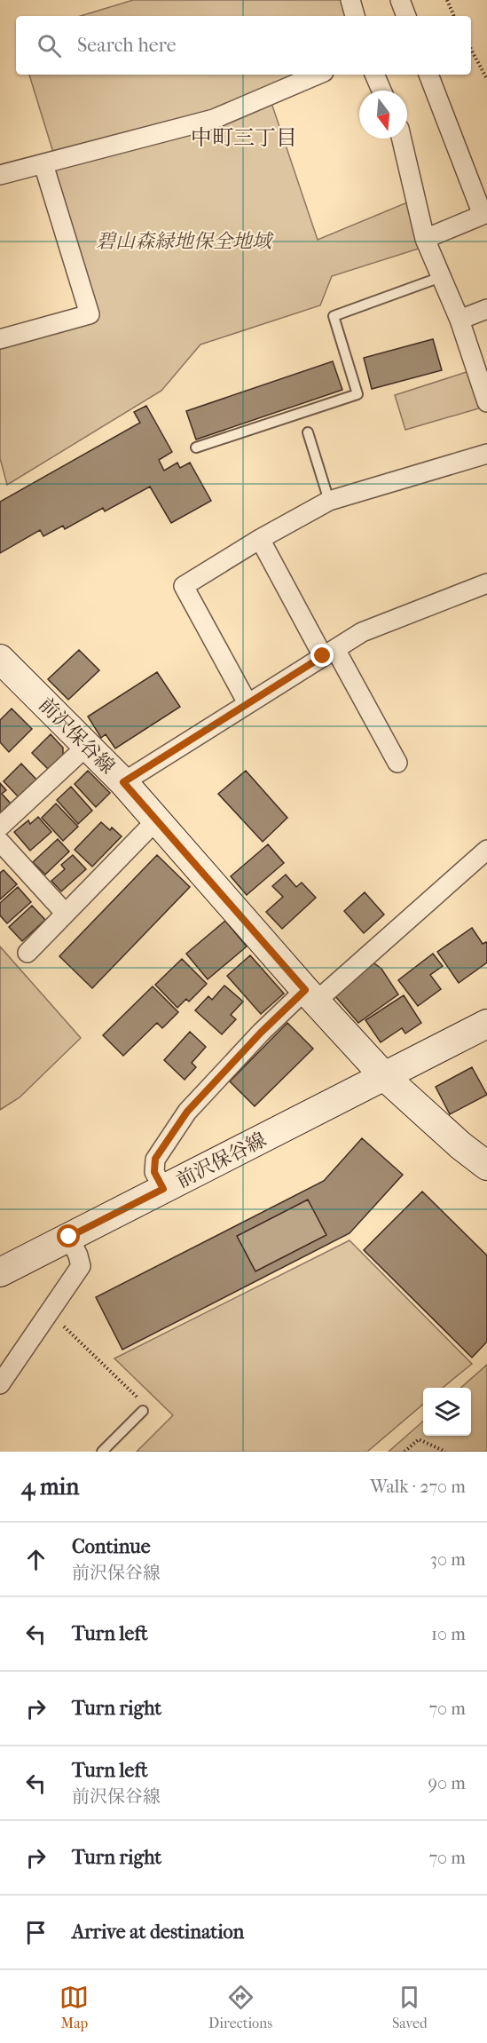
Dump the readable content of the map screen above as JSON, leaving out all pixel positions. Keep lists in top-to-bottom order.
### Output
{
  "streets": {
    "main road": ["前沢保谷線"]
  },
  "districts": ["中町三丁目"],
  "parks": ["碧山森緑地保全地域"],
  "north": "bottom",
  "page": {
    "search": "Search here",
    "heading": ["4 min", "Walk · 270 m"],
    "list": [
      ["Continue", "前沢保谷線", "30 m"],
      ["Turn left", "10 m"],
      ["Turn right", "70 m"],
      ["Turn left", "前沢保谷線", "90 m"],
      ["Turn right", "70 m"],
      "Arrive at destination"
    ],
    "nav": ["Map", "Directions", "Saved"]
  }
}
